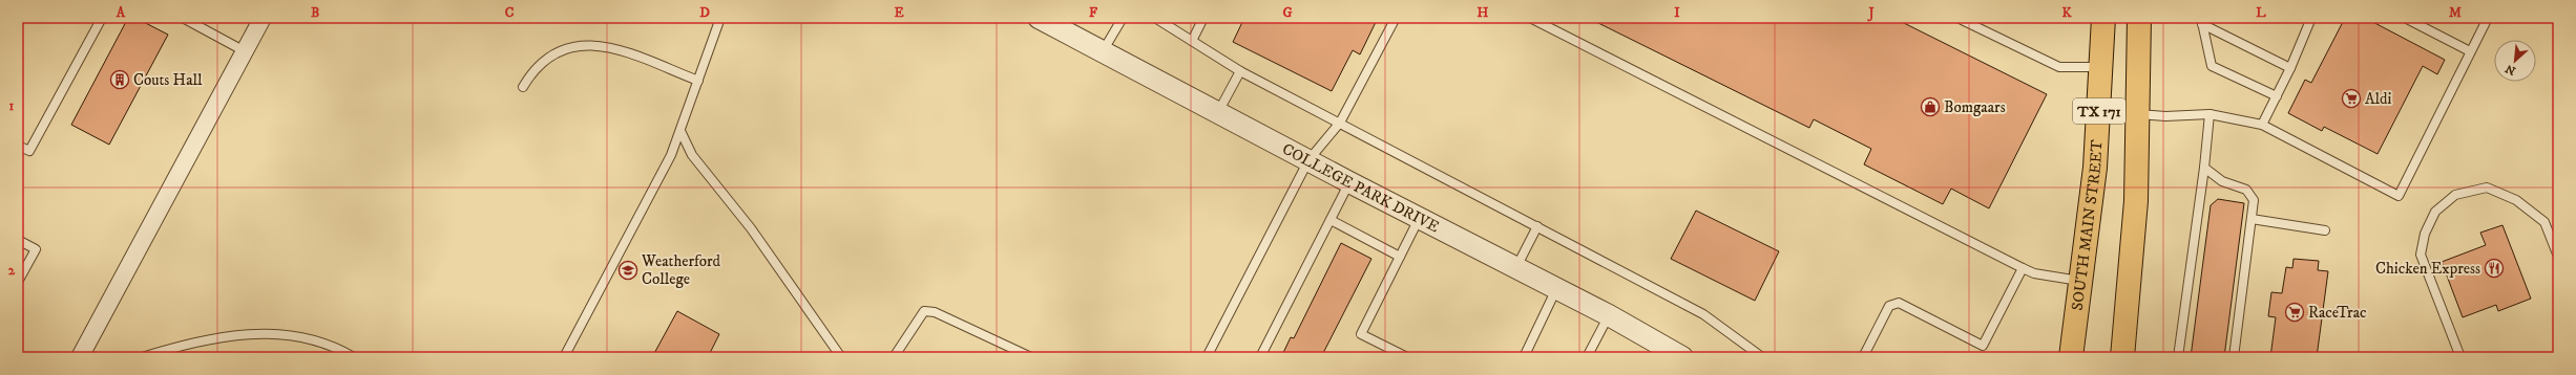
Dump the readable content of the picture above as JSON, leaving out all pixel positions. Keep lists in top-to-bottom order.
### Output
{
  "streets": {
    "main road": ["TX 171", "SOUTH MAIN STREET"],
    "street": ["COLLEGE PARK DRIVE"]
  },
  "places": {
    "building": ["Couts Hall"],
    "supermarket": ["Aldi", "RaceTrac"],
    "shop": ["Bomgaars"],
    "restaurant": ["Chicken Express"],
    "school or university": ["Weatherford College"]
  },
  "north": "bottom left",
  "grid": {
    "columns": [
      "A",
      "B",
      "C",
      "D",
      "E",
      "F",
      "G",
      "H",
      "I",
      "J",
      "K",
      "L",
      "M"
    ],
    "rows": ["1", "2"]
  }
}
